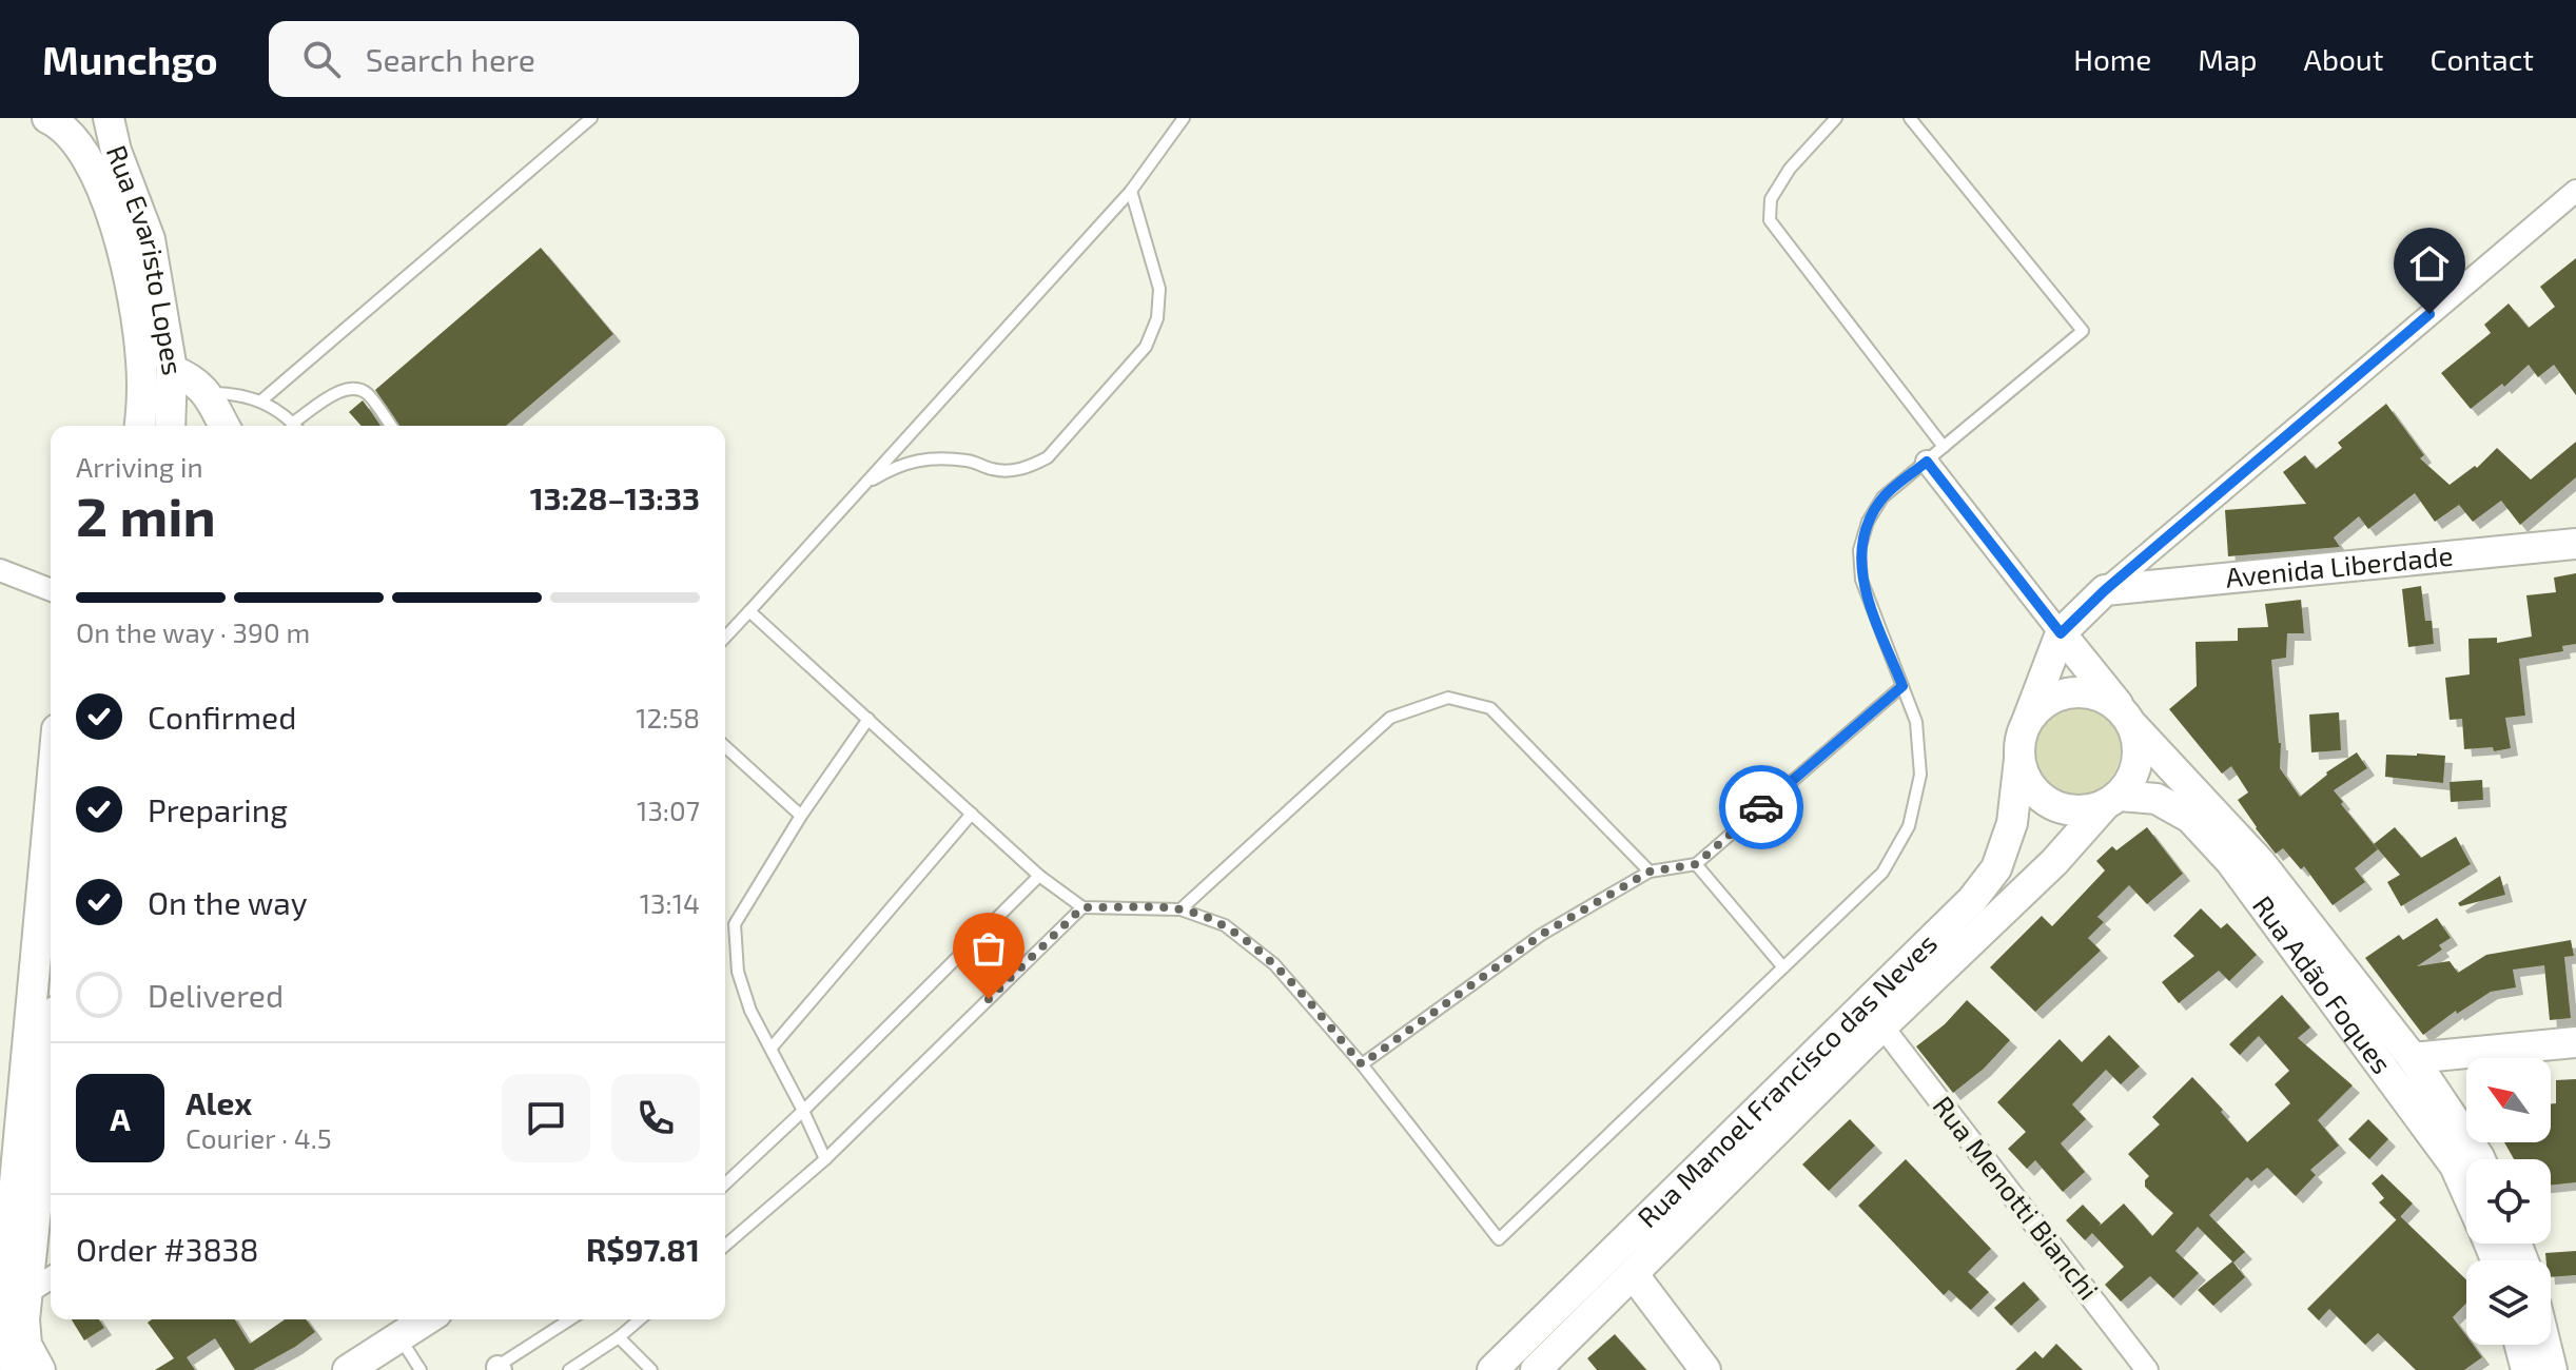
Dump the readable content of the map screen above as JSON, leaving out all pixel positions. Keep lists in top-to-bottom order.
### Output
{
  "streets": {
    "main road": [
      "Rua Evaristo Lopes",
      "Avenida Liberdade",
      "Rua Adão Foques",
      "Rua Manoel Francisco das Neves"
    ],
    "street": ["Rua Menotti Bianchi"]
  },
  "crossings": [
    ["Rua Adão Foques", "Rua Manoel Francisco das Neves"],
    ["Rua Manoel Francisco das Neves", "Rua Menotti Bianchi"]
  ],
  "north": "top left",
  "page": {
    "header": "Munchgo",
    "search": "Search here",
    "nav": [
      "Home",
      "Map",
      "About",
      "Contact"
    ],
    "heading": ["2 min", "Arriving in", "13:28–13:33"],
    "panel": [
      "Alex",
      "Courier · 4.5",
      "Order #3838",
      "R$97.81"
    ],
    "bar": "On the way · 390 m",
    "list": [
      ["Confirmed", "12:58"],
      ["Preparing", "13:07"],
      ["On the way", "13:14"],
      "Delivered"
    ],
    "round": "A"
  }
}
